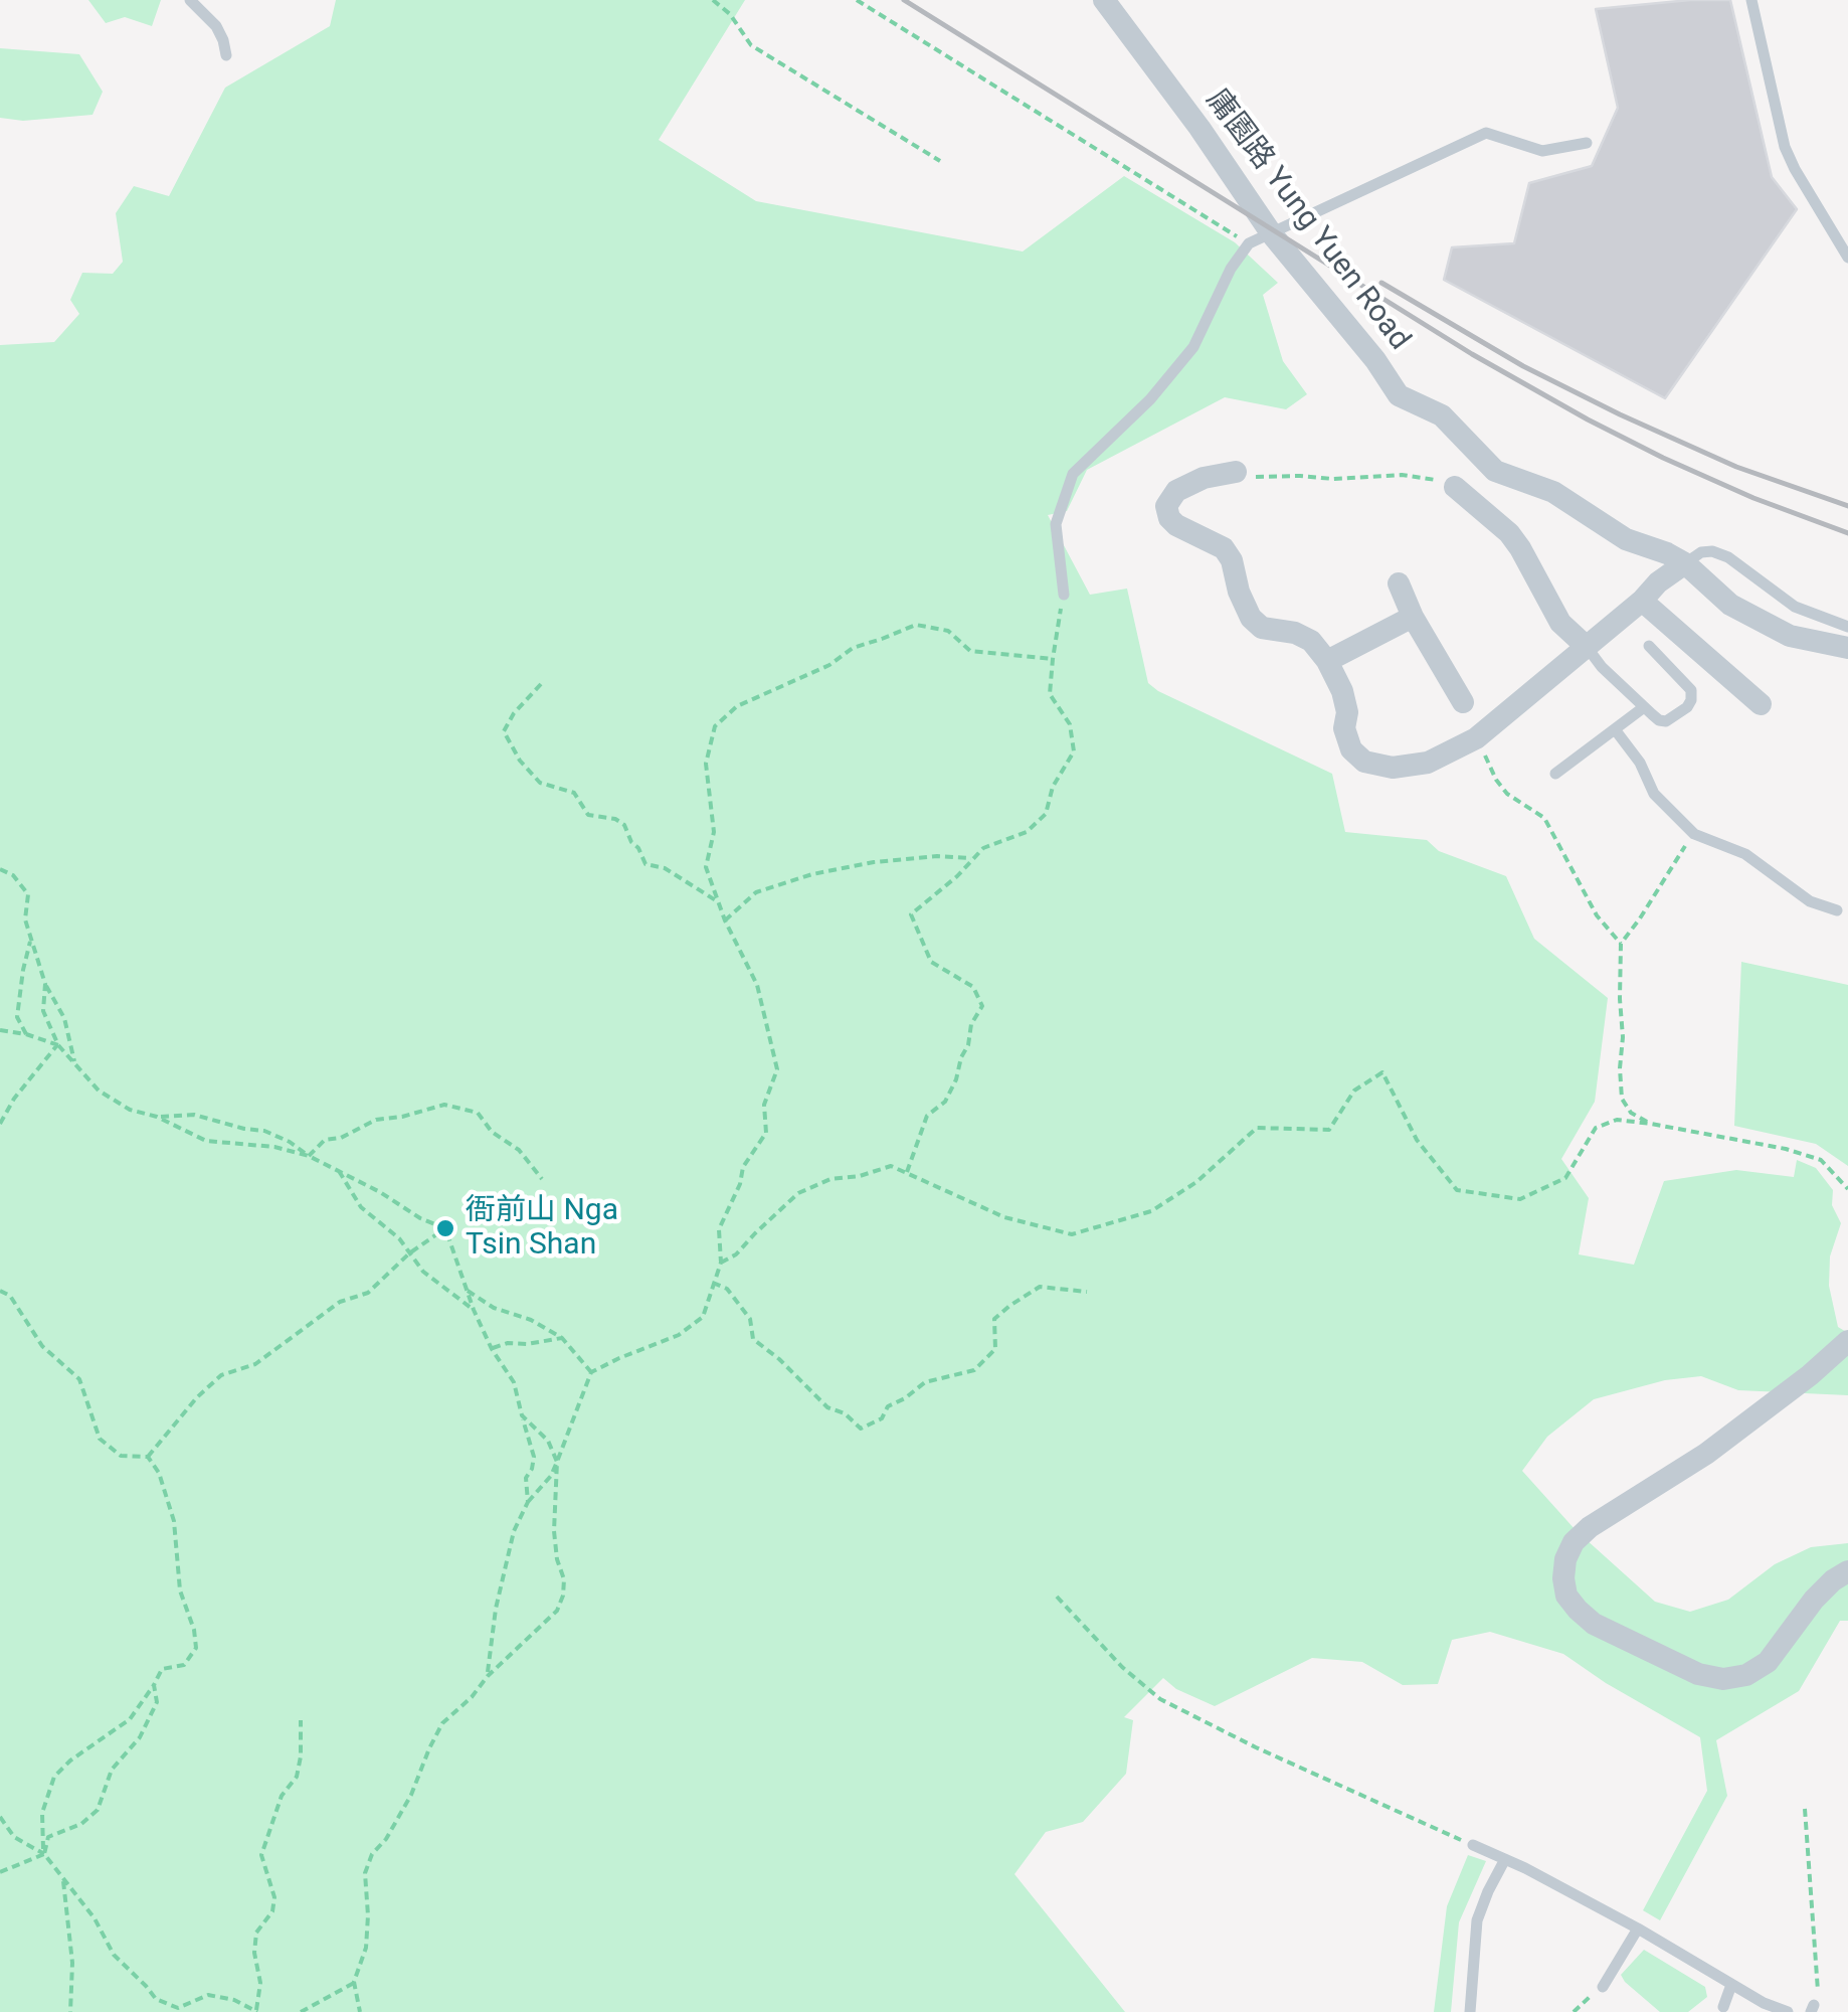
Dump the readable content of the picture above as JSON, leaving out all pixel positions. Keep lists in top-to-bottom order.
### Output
{
  "streets": {
    "street": ["庸園路 Yung Yuen Road"]
  },
  "places": ["衙前山 Nga Tsin Shan"]
}
